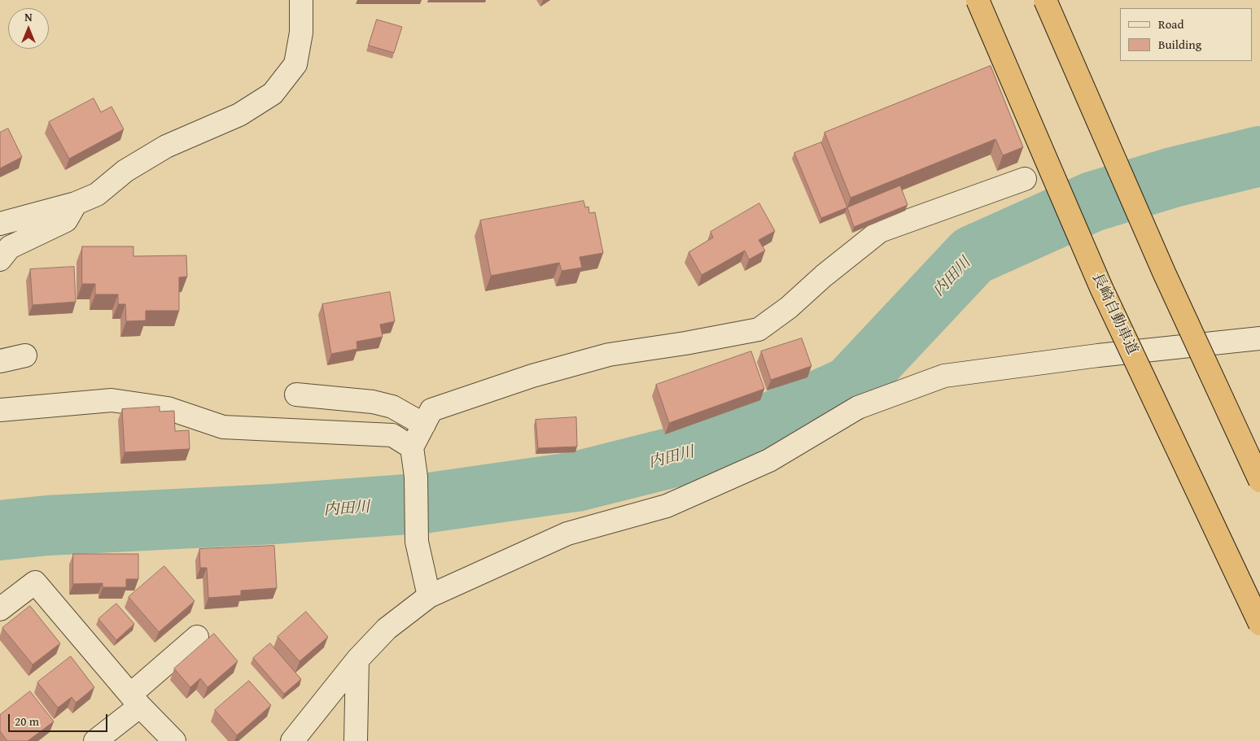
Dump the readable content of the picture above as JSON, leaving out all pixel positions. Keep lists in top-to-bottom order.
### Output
{
  "streets": {
    "highway": ["長崎自動車道"]
  },
  "water": ["内田川"],
  "legend": ["Road", "Building"],
  "scale_bar": "20 m",
  "north": "top"
}
